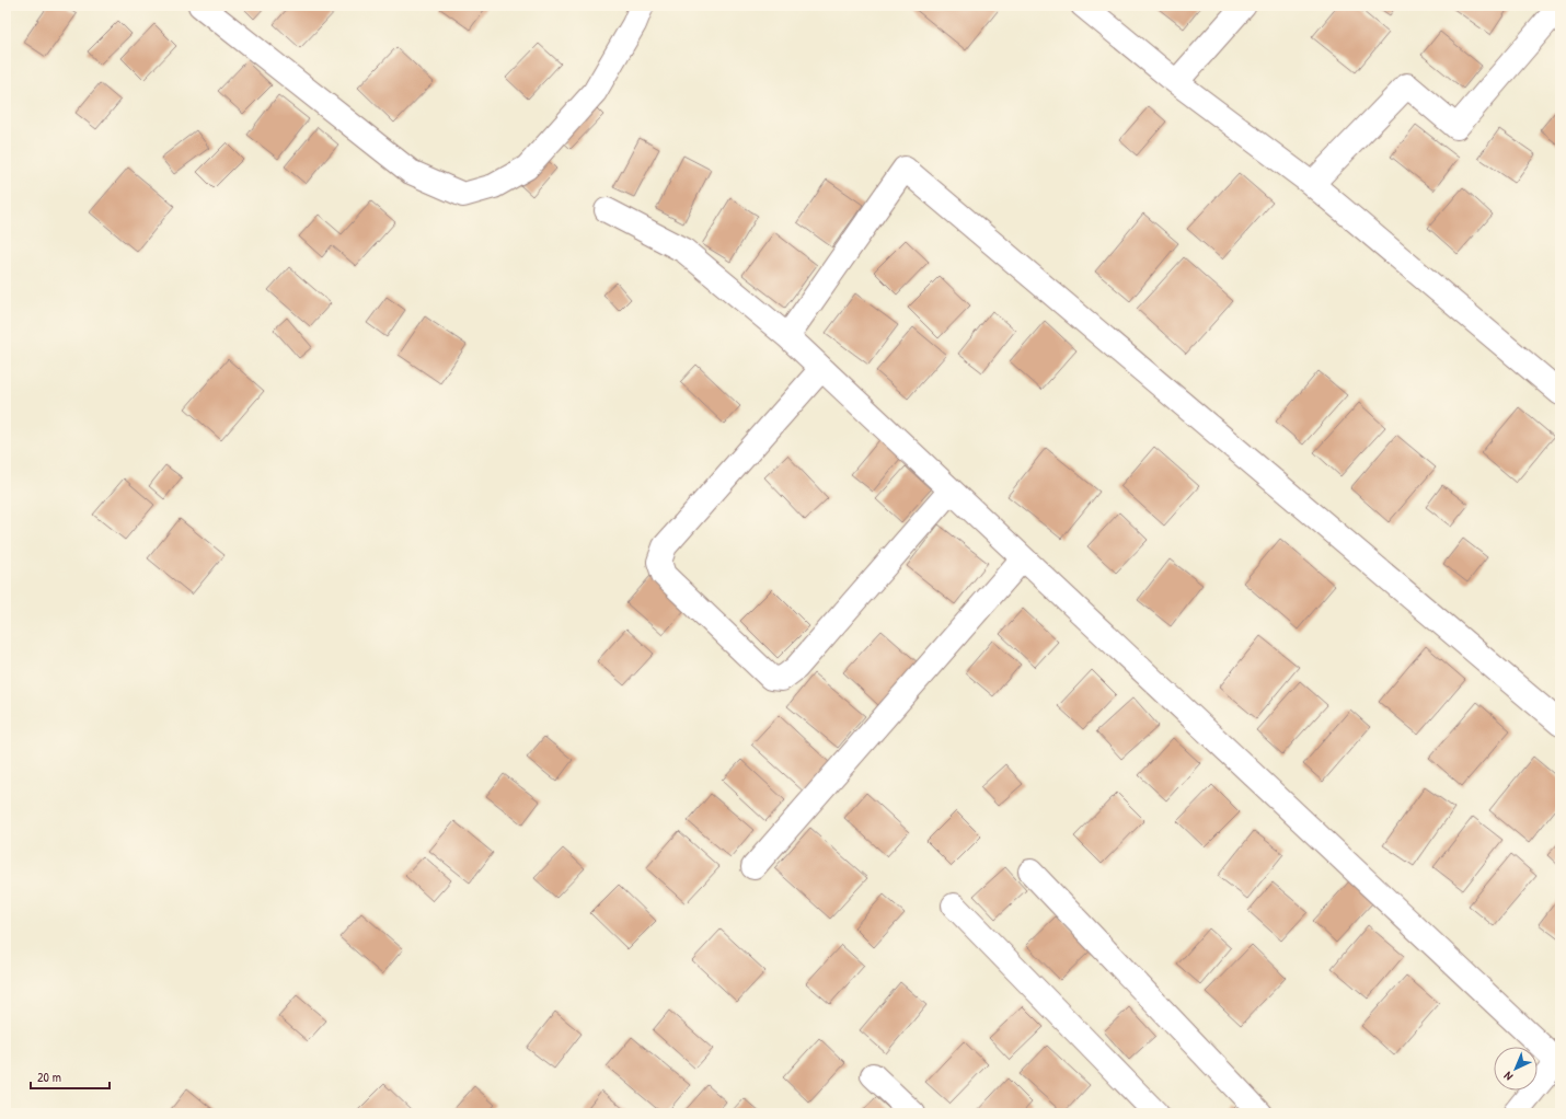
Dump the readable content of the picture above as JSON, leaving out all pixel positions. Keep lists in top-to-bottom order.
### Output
{
  "scale_bar": "20 m",
  "north": "bottom left"
}
